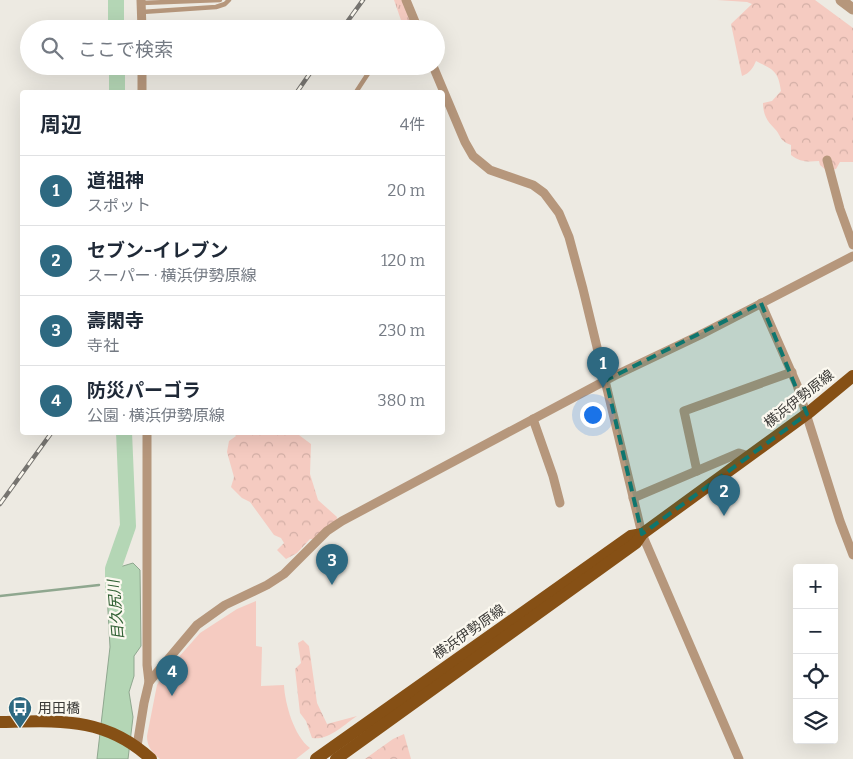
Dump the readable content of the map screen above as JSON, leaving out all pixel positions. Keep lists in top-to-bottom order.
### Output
{
  "streets": {
    "main road": ["横浜伊勢原線"]
  },
  "water": ["目久尻川"],
  "places": {
    "bus stop": ["用田橋"]
  },
  "page": {
    "search": "ここで検索",
    "heading": ["周辺", "4件"],
    "list": [
      {
        "mark": "1",
        "name": "道祖神",
        "note": "スポット",
        "value": "20 m"
      },
      {
        "mark": "2",
        "name": "セブン-イレブン",
        "note": "スーパー · 横浜伊勢原線",
        "value": "120 m"
      },
      {
        "mark": "3",
        "name": "壽閑寺",
        "note": "寺社",
        "value": "230 m"
      },
      {
        "mark": "4",
        "name": "防災パーゴラ",
        "note": "公園 · 横浜伊勢原線",
        "value": "380 m"
      }
    ],
    "pins": [
      "1",
      "2",
      "3",
      "4"
    ],
    "map_buttons": ["+", "−"]
  }
}
